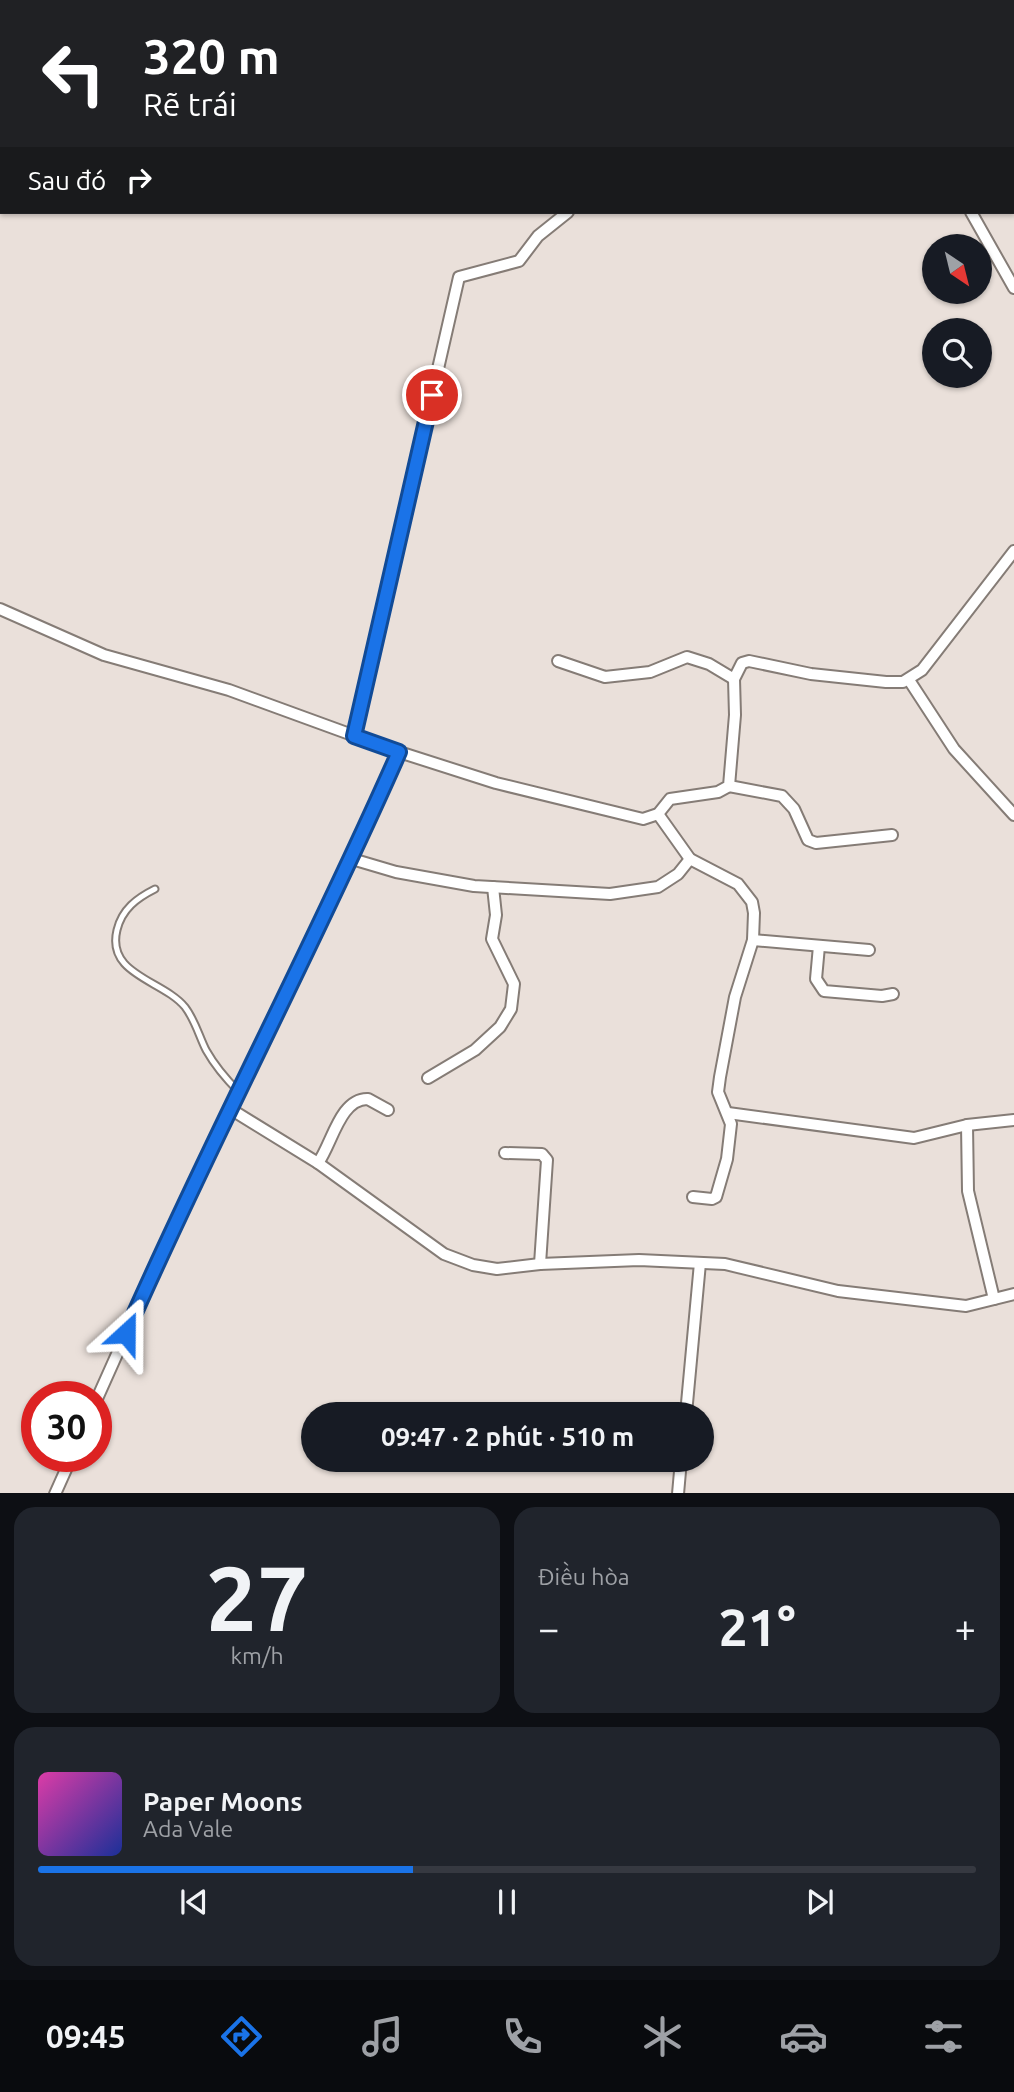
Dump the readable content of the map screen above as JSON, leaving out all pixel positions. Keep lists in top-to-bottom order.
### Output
{
  "north": "bottom right",
  "page": {
    "turn": ["320 m", "Rẽ trái"],
    "then": "Sau đó",
    "limit": "30",
    "trip": "09:47 · 2 phút · 510 m",
    "tile": [
      ["27", "km/h"],
      "Điều hòa"
    ],
    "heat": ["−", "21°", "+"],
    "song": ["Paper Moons", "Ada Vale"],
    "tabs": "09:45"
  }
}
